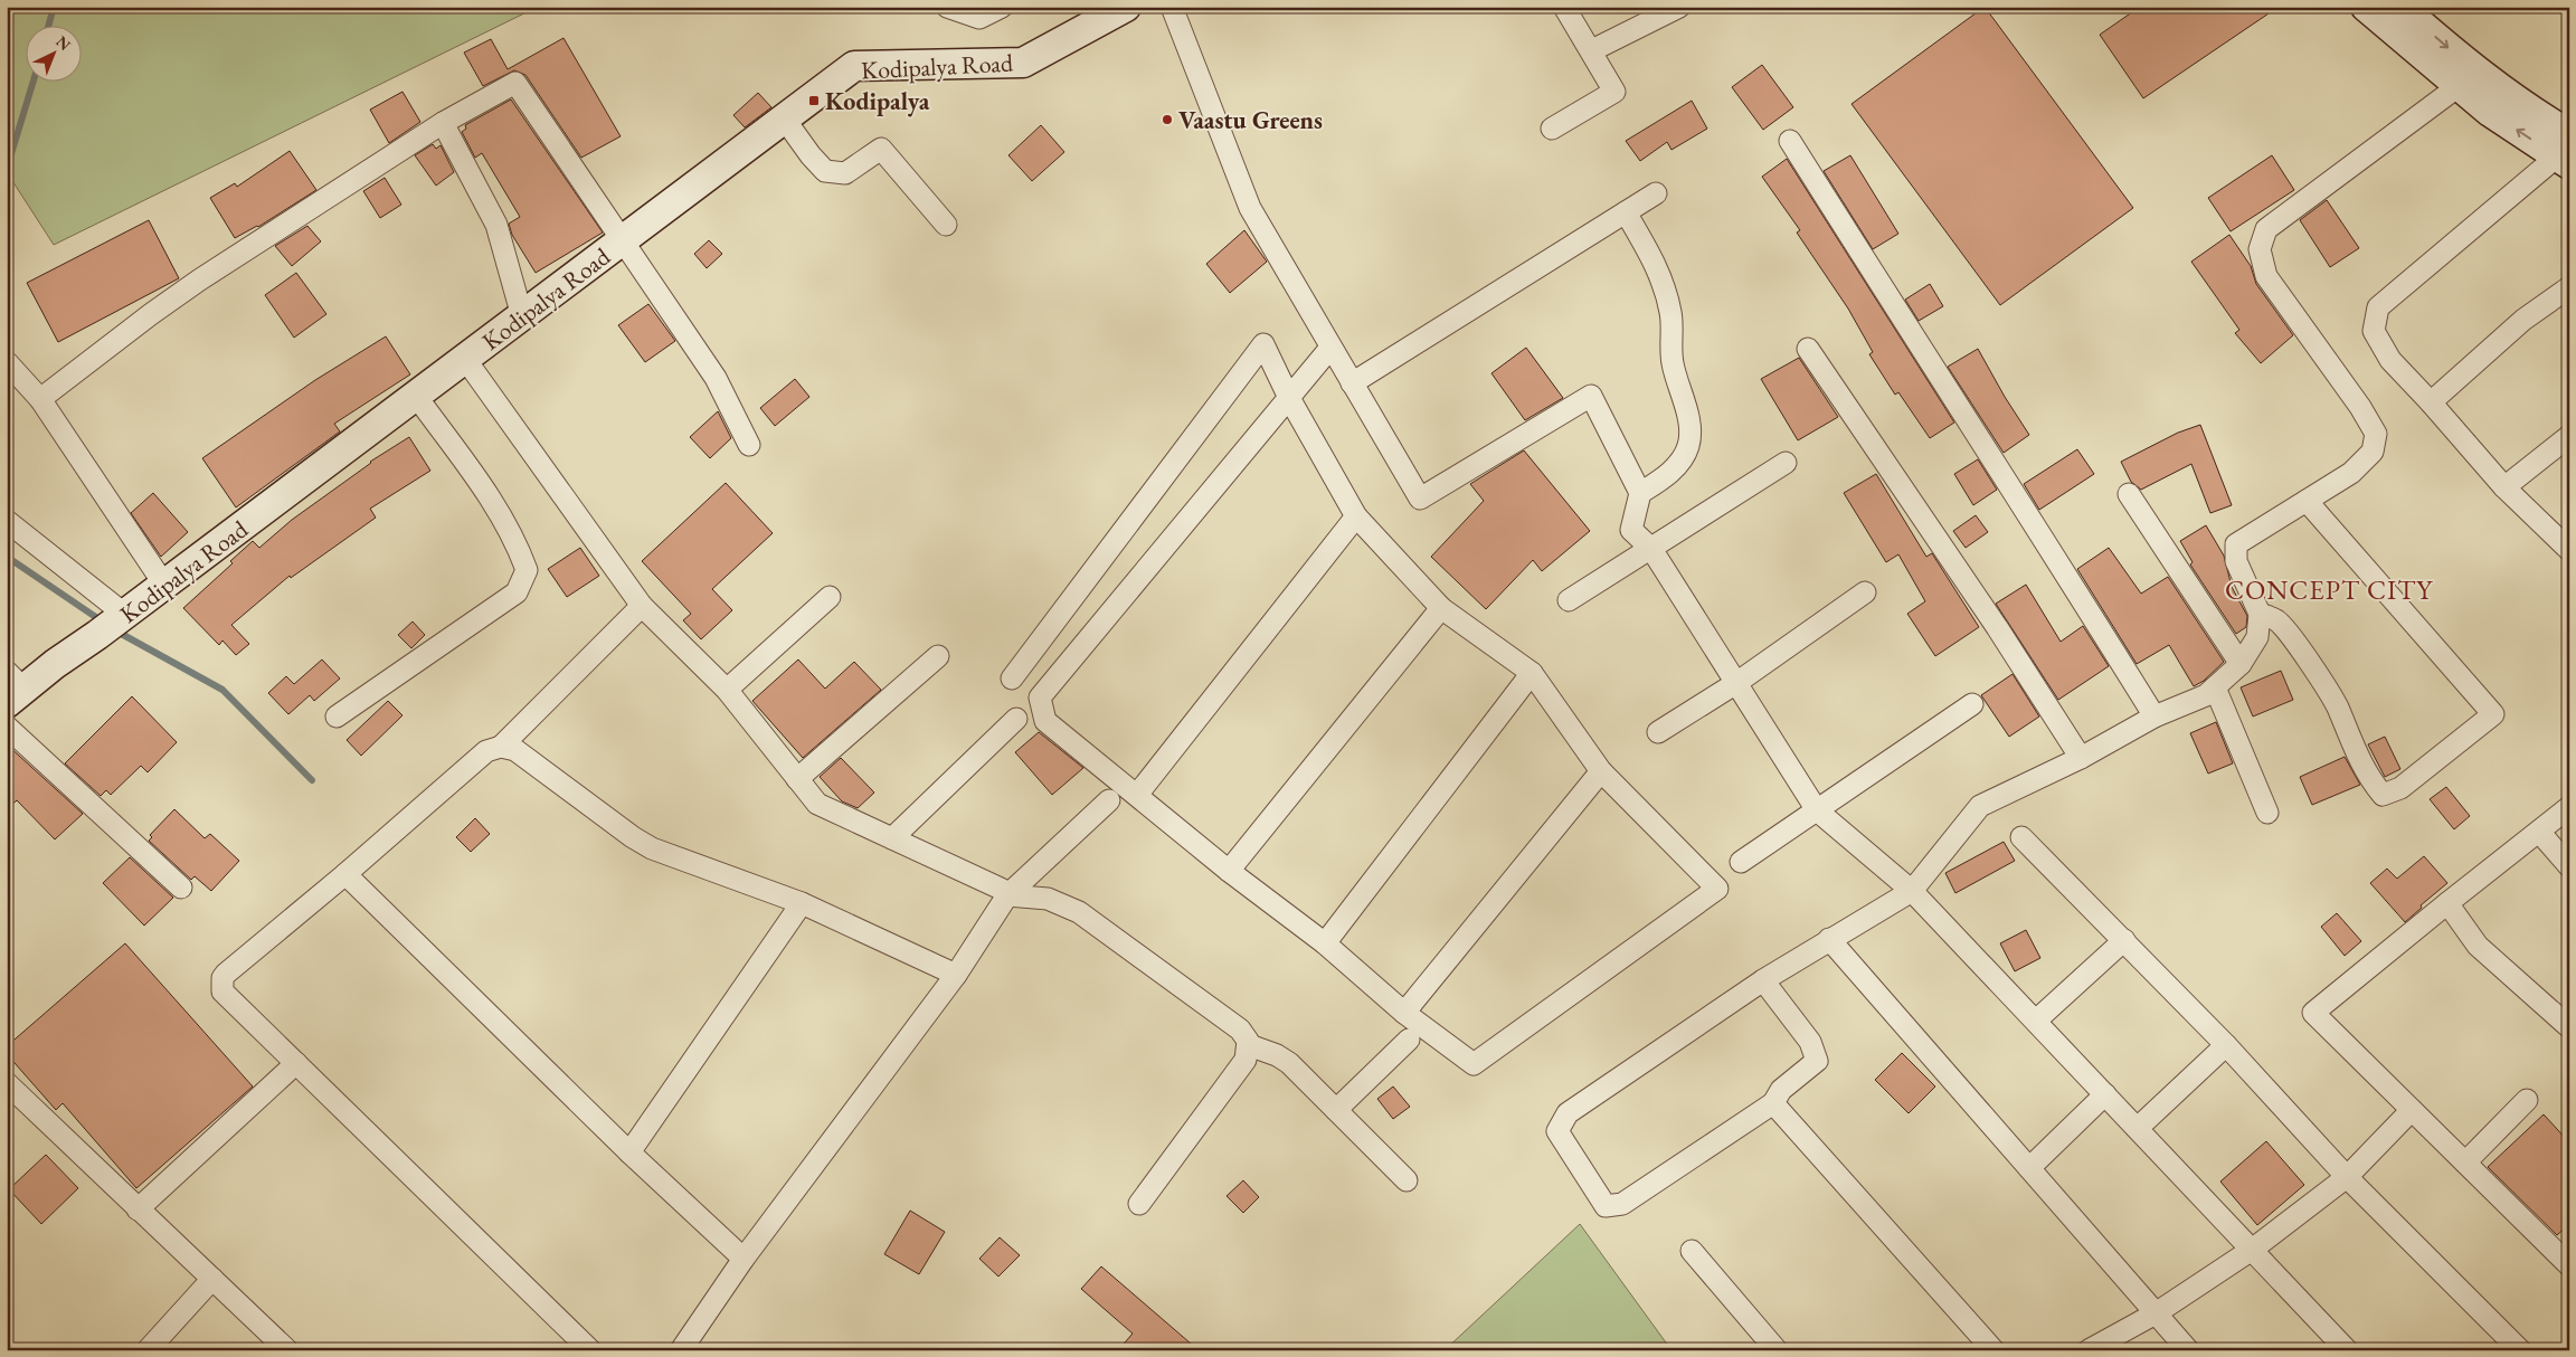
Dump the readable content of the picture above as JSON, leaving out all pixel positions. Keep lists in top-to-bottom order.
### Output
{
  "streets": {
    "main road": ["Kodipalya Road"]
  },
  "districts": ["CONCEPT CITY"],
  "places": {
    "transit": ["Kodipalya"],
    "other": ["Vaastu Greens"]
  },
  "north": "top right"
}
